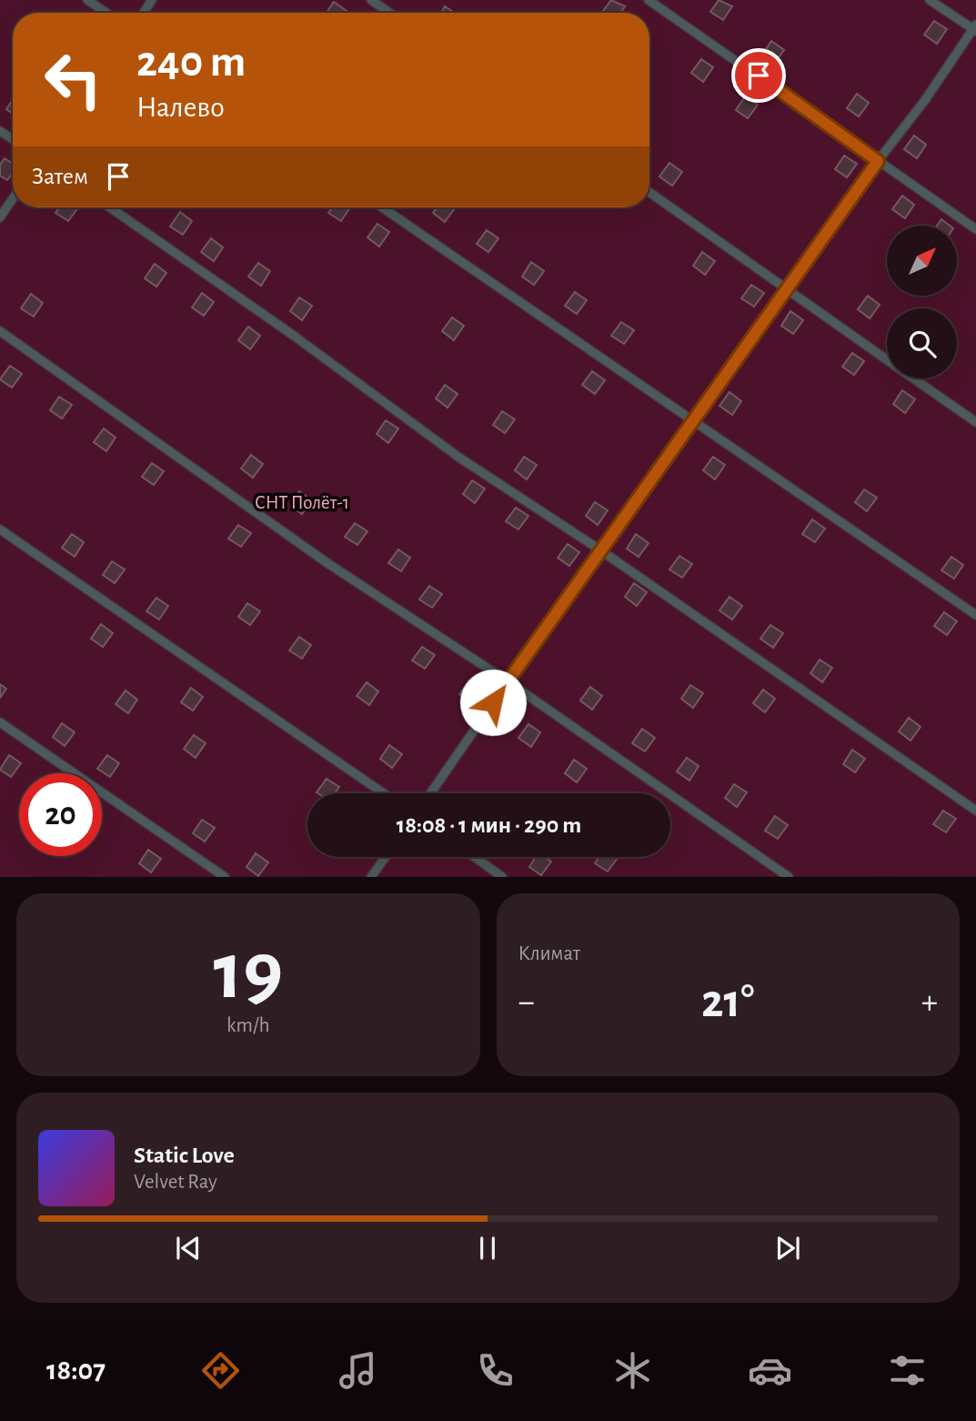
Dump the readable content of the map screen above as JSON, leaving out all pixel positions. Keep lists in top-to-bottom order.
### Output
{
  "parks": ["СНТ Полёт-1"],
  "north": "top right",
  "page": {
    "turn": ["240 m", "Налево"],
    "then": "Затем",
    "limit": "20",
    "trip": "18:08 · 1 мин · 290 m",
    "tile": [
      ["19", "km/h"],
      "Климат"
    ],
    "heat": ["−", "21°", "+"],
    "song": ["Static Love", "Velvet Ray"],
    "tabs": "18:07"
  }
}
